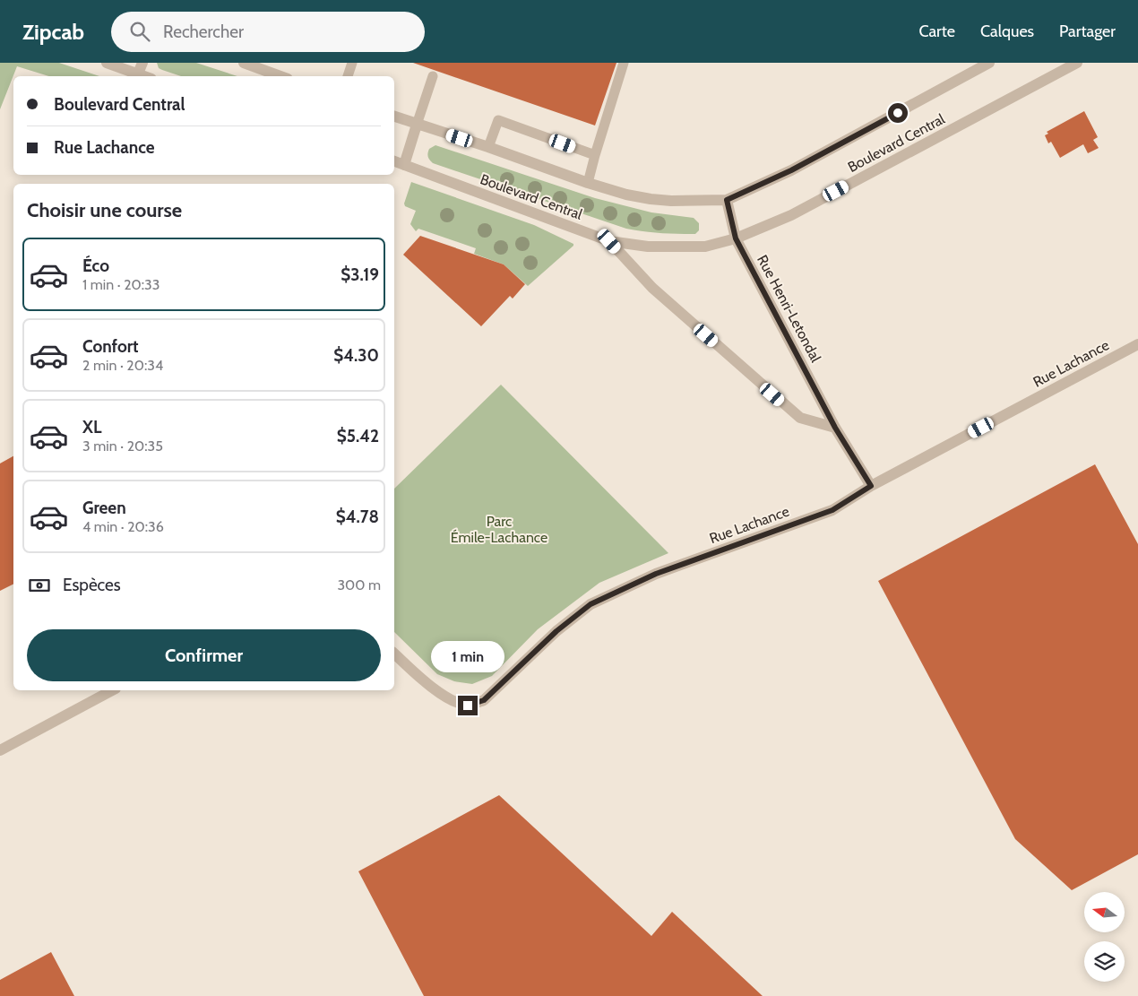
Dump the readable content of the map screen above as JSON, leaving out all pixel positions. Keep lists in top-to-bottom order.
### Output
{
  "streets": {
    "street": ["Boulevard Central", "Rue Henri-Letondal", "Rue Lachance"]
  },
  "crossings": [
    ["Boulevard Central", "Rue Henri-Letondal"],
    ["Rue Henri-Letondal", "Rue Lachance"]
  ],
  "parks": ["Parc Émile-Lachance"],
  "north": "left",
  "page": {
    "header": "Zipcab",
    "search": "Rechercher",
    "nav": ["Carte", "Calques", "Partager"],
    "banner": ["Boulevard Central", "Rue Lachance"],
    "heading": "Choisir une course",
    "list": [
      {
        "name": "Éco",
        "note": "1 min · 20:33",
        "value": "$3.19"
      },
      {
        "name": "Confort",
        "note": "2 min · 20:34",
        "value": "$4.30"
      },
      {
        "name": "XL",
        "note": "3 min · 20:35",
        "value": "$5.42"
      },
      {
        "name": "Green",
        "note": "4 min · 20:36",
        "value": "$4.78"
      }
    ],
    "pay": ["Espèces", "300 m"],
    "buttons": "Confirmer",
    "bubble": "1 min"
  }
}
